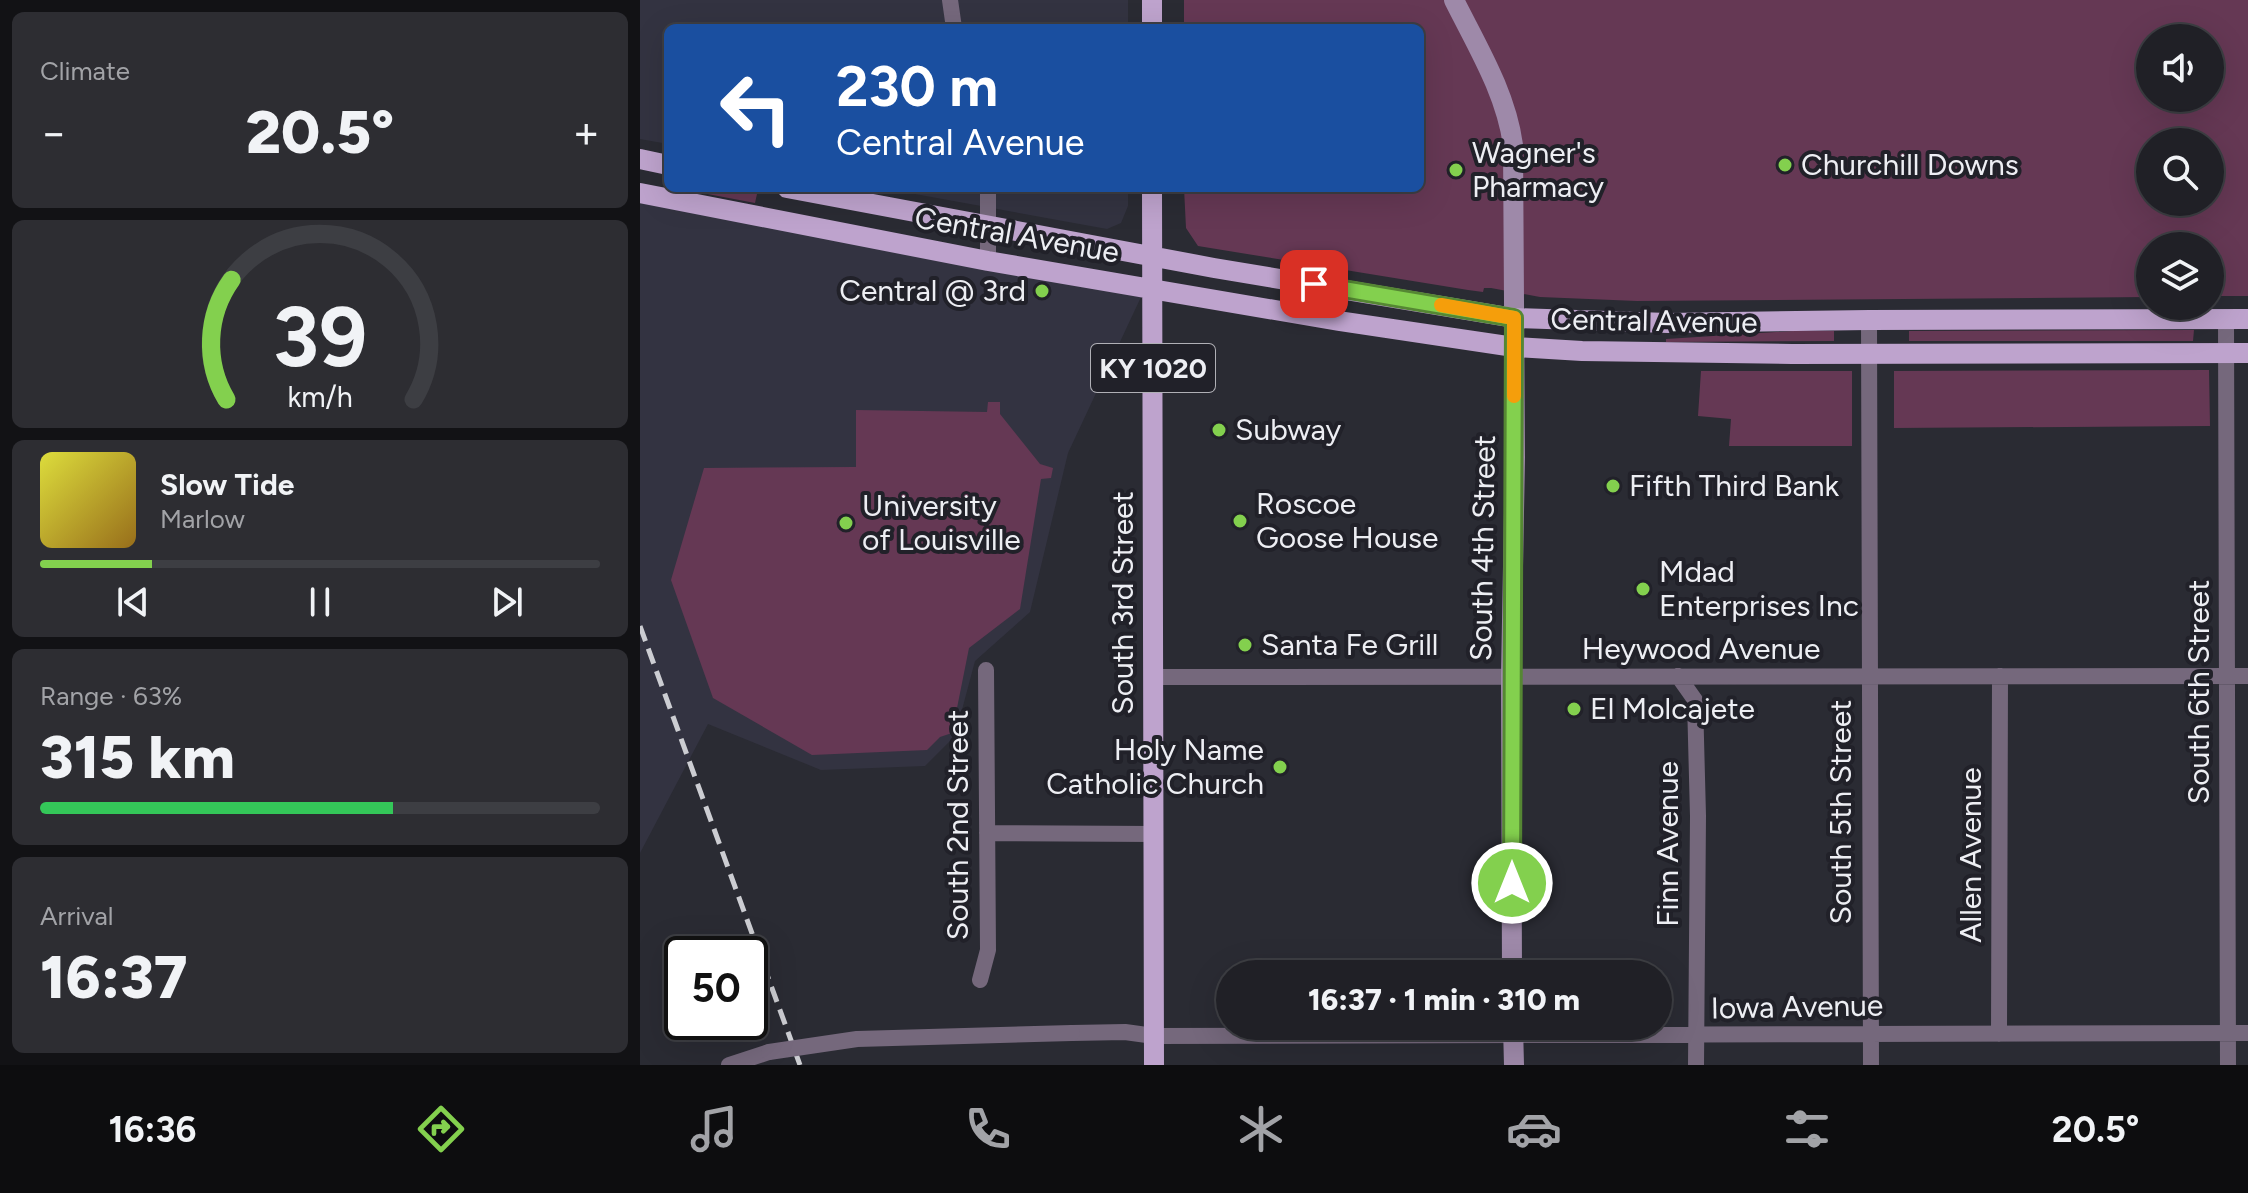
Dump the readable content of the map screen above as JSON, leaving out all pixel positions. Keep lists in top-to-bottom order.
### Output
{
  "streets": {
    "main road": [
      "Central Avenue",
      "KY 1020",
      "South 4th Street",
      "South 3rd Street"
    ],
    "street": [
      "Heywood Avenue",
      "South 6th Street",
      "South 5th Street",
      "South 2nd Street",
      "Finn Avenue",
      "Allen Avenue",
      "Iowa Avenue"
    ]
  },
  "crossings": [
    ["Central Avenue", "South 4th Street"],
    ["Central Avenue", "South 3rd Street"],
    ["Central Avenue", "South 6th Street"],
    ["Central Avenue", "South 5th Street"],
    ["South 4th Street", "Heywood Avenue"],
    ["South 3rd Street", "Heywood Avenue"],
    ["South 3rd Street", "Iowa Avenue"],
    ["Heywood Avenue", "South 6th Street"],
    ["Heywood Avenue", "South 5th Street"],
    ["Heywood Avenue", "Finn Avenue"],
    ["Heywood Avenue", "Allen Avenue"],
    ["South 6th Street", "Iowa Avenue"],
    ["South 5th Street", "Iowa Avenue"],
    ["Finn Avenue", "Iowa Avenue"],
    ["Allen Avenue", "Iowa Avenue"]
  ],
  "places": [
    "Churchill Downs",
    "Wagner's Pharmacy",
    "Central @ 3rd",
    "Subway",
    "Fifth Third Bank",
    "Roscoe Goose House",
    "University of Louisville",
    "Mdad Enterprises Inc",
    "Santa Fe Grill",
    "El Molcajete",
    "Holy Name Catholic Church"
  ],
  "page": {
    "tile": [
      "Climate",
      ["Range · 63%", "315 km"],
      ["Arrival", "16:37"]
    ],
    "turn": ["230 m", "Central Avenue"],
    "heat": ["−", "20.5°", "+"],
    "song": ["Slow Tide", "Marlow"],
    "limit": "50",
    "trip": "16:37 · 1 min · 310 m",
    "tabs": ["16:36", "20.5°"],
    "gauge": ["39", "km/h"]
  }
}
